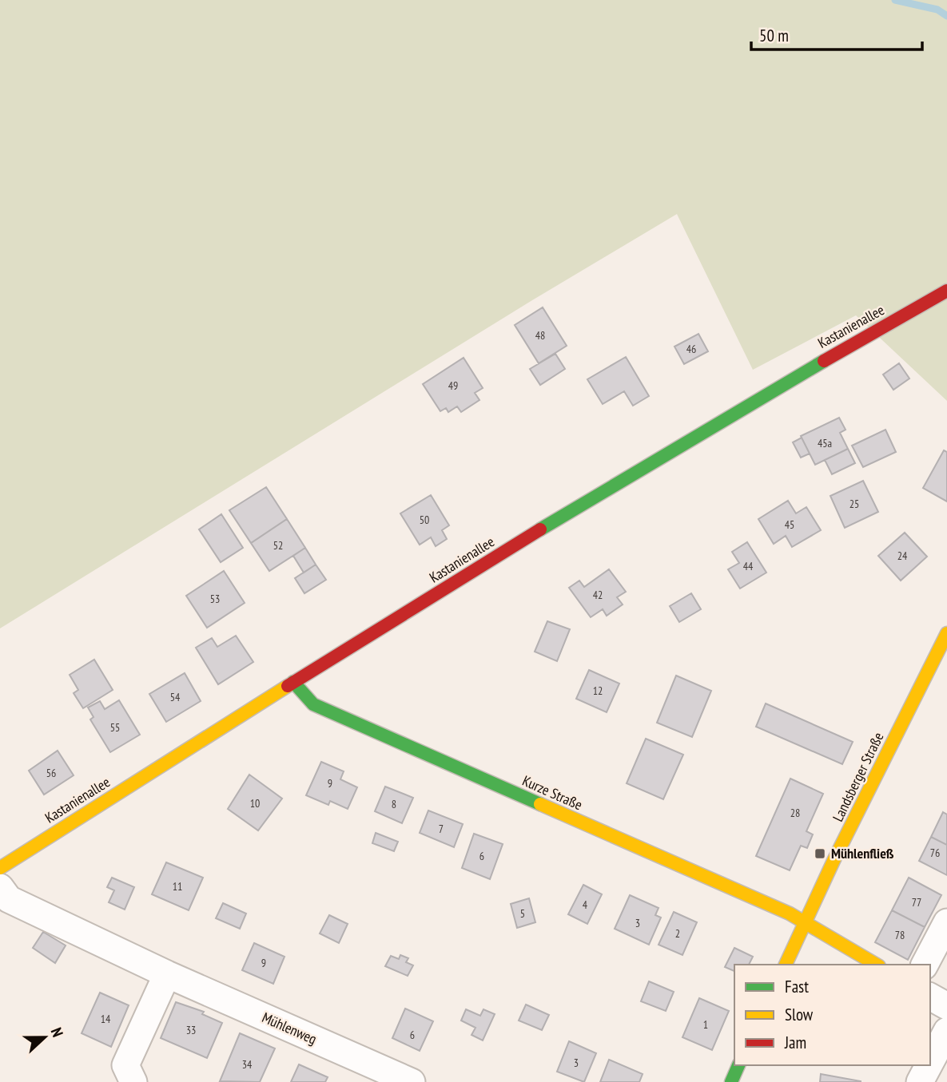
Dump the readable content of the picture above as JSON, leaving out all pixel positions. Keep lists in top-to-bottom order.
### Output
{
  "streets": {
    "street": [
      "Kastanienallee",
      "Landsberger Straße",
      "Kurze Straße",
      "Mühlenweg"
    ]
  },
  "crossings": [
    ["Kastanienallee", "Kurze Straße"],
    ["Landsberger Straße", "Kurze Straße"]
  ],
  "places": {
    "transit": ["Mühlenfließ"]
  },
  "house_numbers": [
    "48",
    "46",
    "49",
    "45a",
    "25",
    "50",
    "45",
    "52",
    "24",
    "44",
    "42",
    "53",
    "12",
    "54",
    "55",
    "56",
    "9",
    "10",
    "8",
    "28",
    "7",
    "76",
    "6",
    "11",
    "77",
    "4",
    "5",
    "3",
    "2",
    "78",
    "9",
    "14",
    "1",
    "33",
    "6",
    "3",
    "34"
  ],
  "legend": ["Fast", "Slow", "Jam"],
  "scale_bar": "50 m",
  "north": "right"
}
